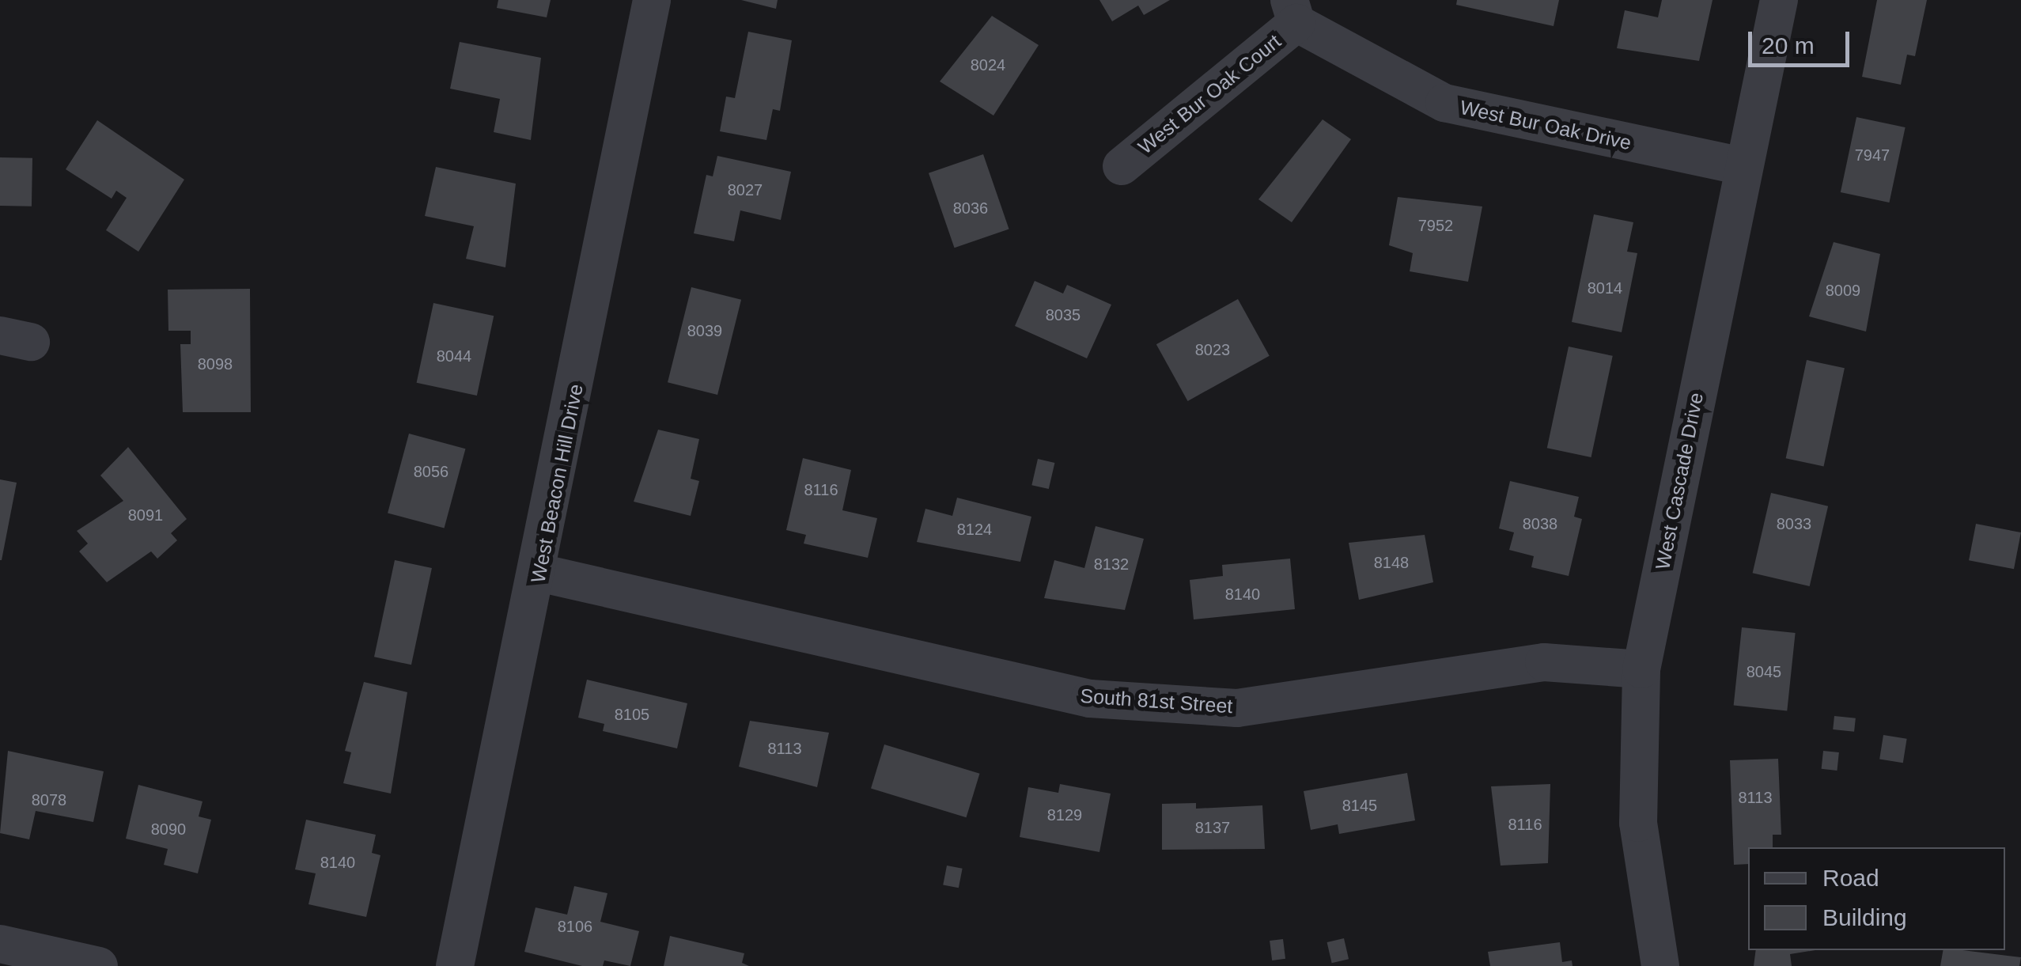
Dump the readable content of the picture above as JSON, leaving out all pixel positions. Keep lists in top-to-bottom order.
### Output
{
  "streets": {
    "street": [
      "West Bur Oak Court",
      "West Bur Oak Drive",
      "West Cascade Drive",
      "West Beacon Hill Drive",
      "South 81st Street"
    ]
  },
  "crossings": [
    ["West Bur Oak Court", "West Bur Oak Drive"],
    ["West Bur Oak Drive", "West Cascade Drive"],
    ["West Cascade Drive", "South 81st Street"],
    ["West Beacon Hill Drive", "South 81st Street"]
  ],
  "house_numbers": [
    "8024",
    "7947",
    "8027",
    "8036",
    "7952",
    "8014",
    "8009",
    "8035",
    "8039",
    "8023",
    "8044",
    "8098",
    "8056",
    "8116",
    "8091",
    "8038",
    "8033",
    "8124",
    "8148",
    "8132",
    "8140",
    "8045",
    "8105",
    "8113",
    "8113",
    "8078",
    "8145",
    "8129",
    "8116",
    "8137",
    "8090",
    "8140",
    "8106"
  ],
  "legend": ["Road", "Building"],
  "scale_bar": "20 m"
}
